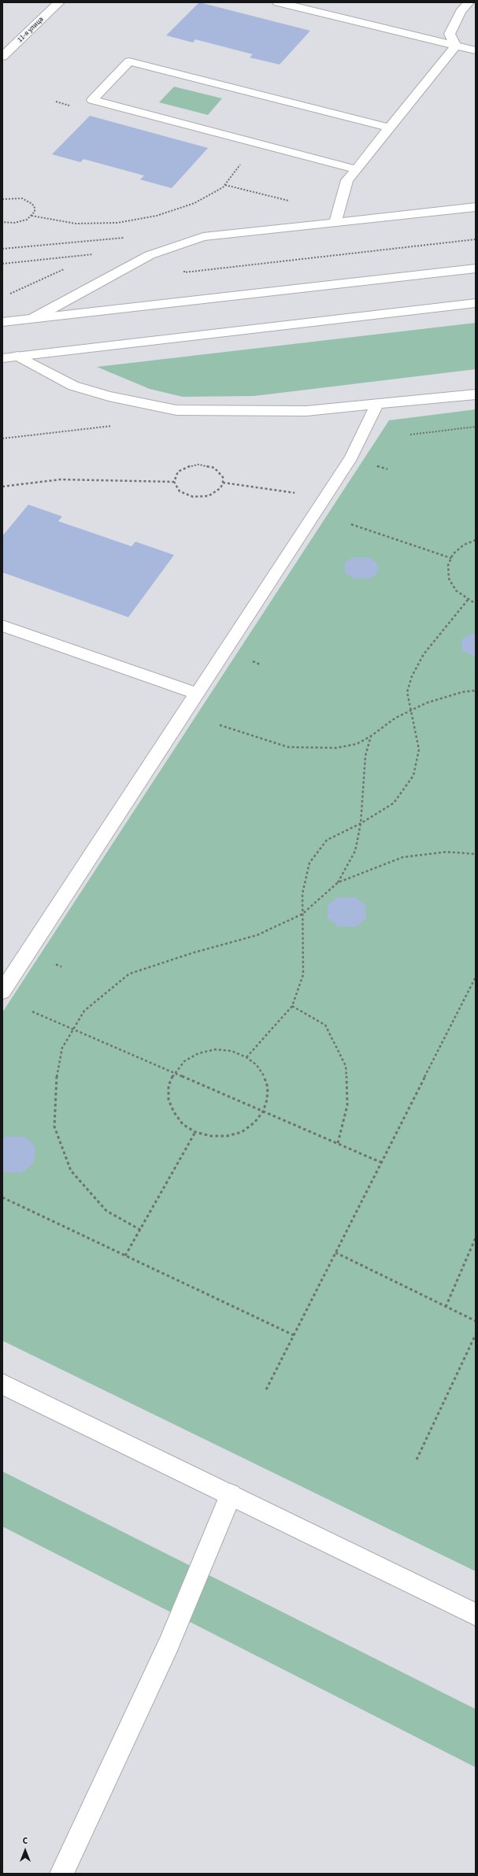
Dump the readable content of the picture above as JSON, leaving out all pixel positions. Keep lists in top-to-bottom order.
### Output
{
  "streets": {
    "main road": ["11-я улица"]
  },
  "north": "top"
}
